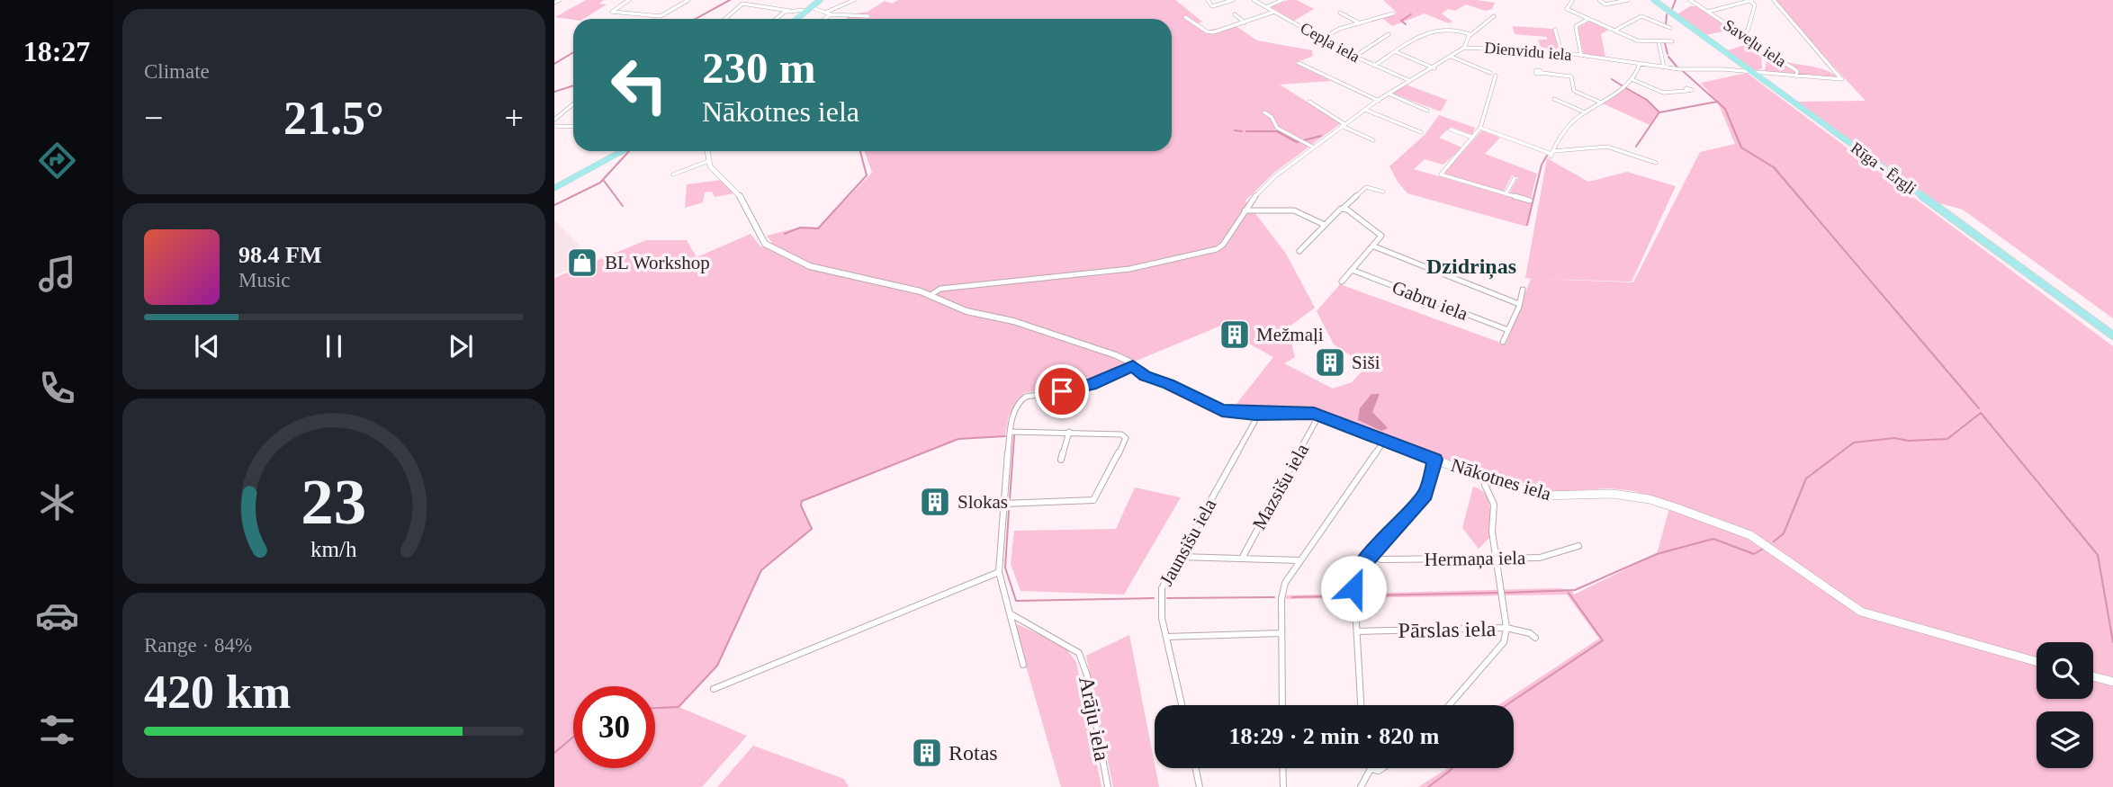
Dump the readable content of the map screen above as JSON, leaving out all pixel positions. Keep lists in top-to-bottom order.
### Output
{
  "streets": {
    "main road": ["Rīga - Ērgļi"],
    "street": [
      "Cepļa iela",
      "Saveļu iela",
      "Dienvidu iela",
      "Gabru iela",
      "Nākotnes iela",
      "Mazsišu iela",
      "Jaunsišu iela",
      "Hermaņa iela",
      "Pārslas iela",
      "Arāju iela"
    ]
  },
  "crossings": [
    ["Cepļa iela", "Dienvidu iela"],
    ["Dienvidu iela", "Rīga - Ērgļi"],
    ["Nākotnes iela", "Mazsišu iela"],
    ["Nākotnes iela", "Jaunsišu iela"]
  ],
  "districts": ["Dzidriņas"],
  "places": {
    "shop": ["BL Workshop"],
    "building": [
      "Mežmaļi",
      "Siši",
      "Slokas",
      "Rotas"
    ]
  },
  "page": {
    "tabs": "18:27",
    "tile": [
      "Climate",
      ["Range · 84%", "420 km"]
    ],
    "turn": ["230 m", "Nākotnes iela"],
    "heat": ["−", "21.5°", "+"],
    "song": ["98.4 FM", "Music"],
    "limit": "30",
    "trip": "18:29 · 2 min · 820 m",
    "gauge": ["23", "km/h"]
  }
}
